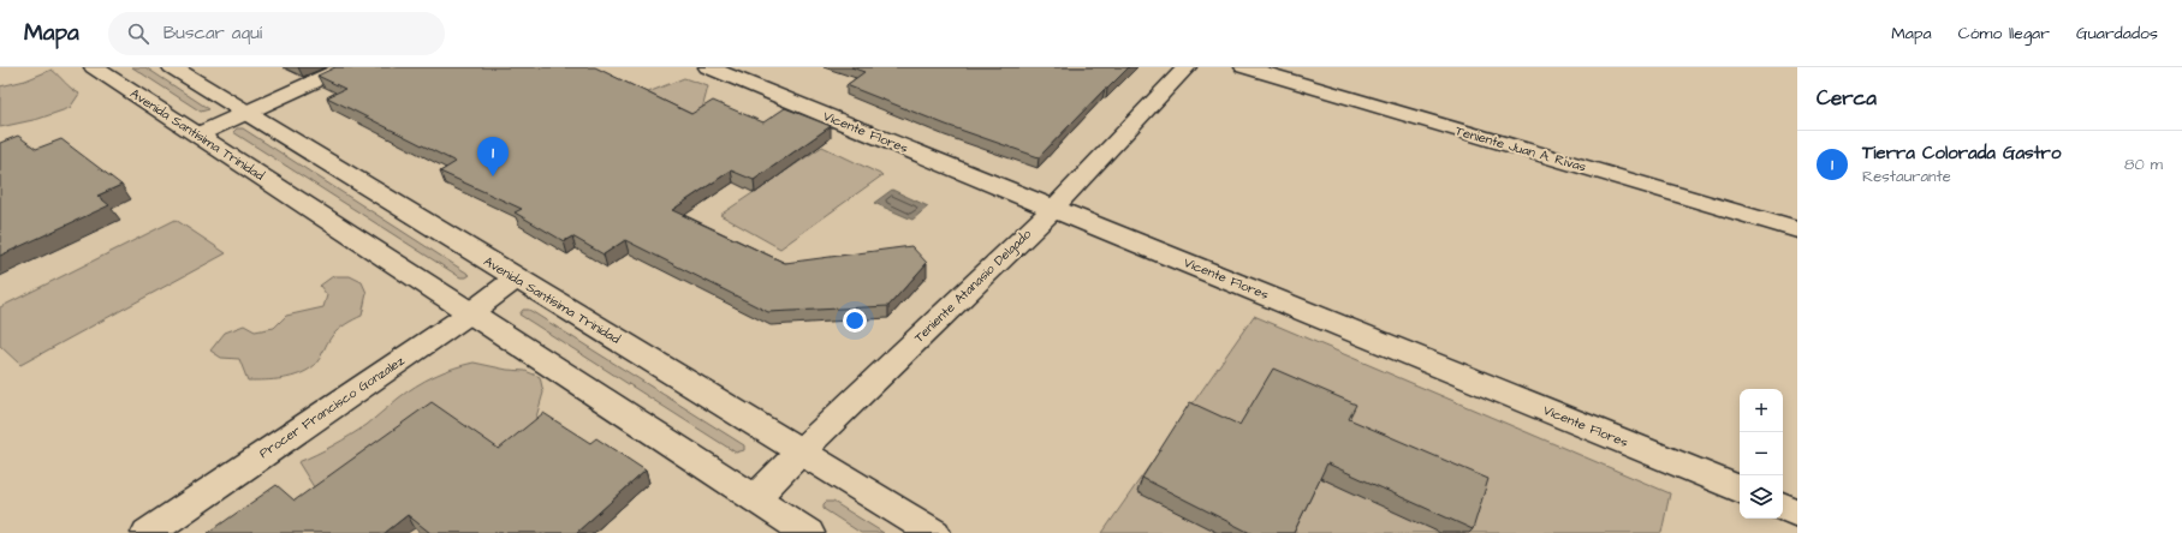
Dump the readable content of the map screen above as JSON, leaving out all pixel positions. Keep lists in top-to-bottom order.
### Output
{
  "streets": {
    "street": [
      "Vicente Flores",
      "Avenida Santísima Trinidad",
      "Teniente Juan A. Rivas",
      "Teniente Atanasio Delgado",
      "Procer Francisco Gonzalez"
    ]
  },
  "crossings": [
    ["Vicente Flores", "Teniente Atanasio Delgado"],
    ["Avenida Santísima Trinidad", "Teniente Atanasio Delgado"],
    ["Avenida Santísima Trinidad", "Procer Francisco Gonzalez"]
  ],
  "page": {
    "header": "Mapa",
    "search": "Buscar aquí",
    "nav": ["Mapa", "Cómo llegar", "Guardados"],
    "heading": "Cerca",
    "list": [
      {
        "mark": "1",
        "name": "Tierra Colorada Gastro",
        "note": "Restaurante",
        "value": "80 m"
      }
    ],
    "pins": "1",
    "map_buttons": ["+", "−"]
  }
}
